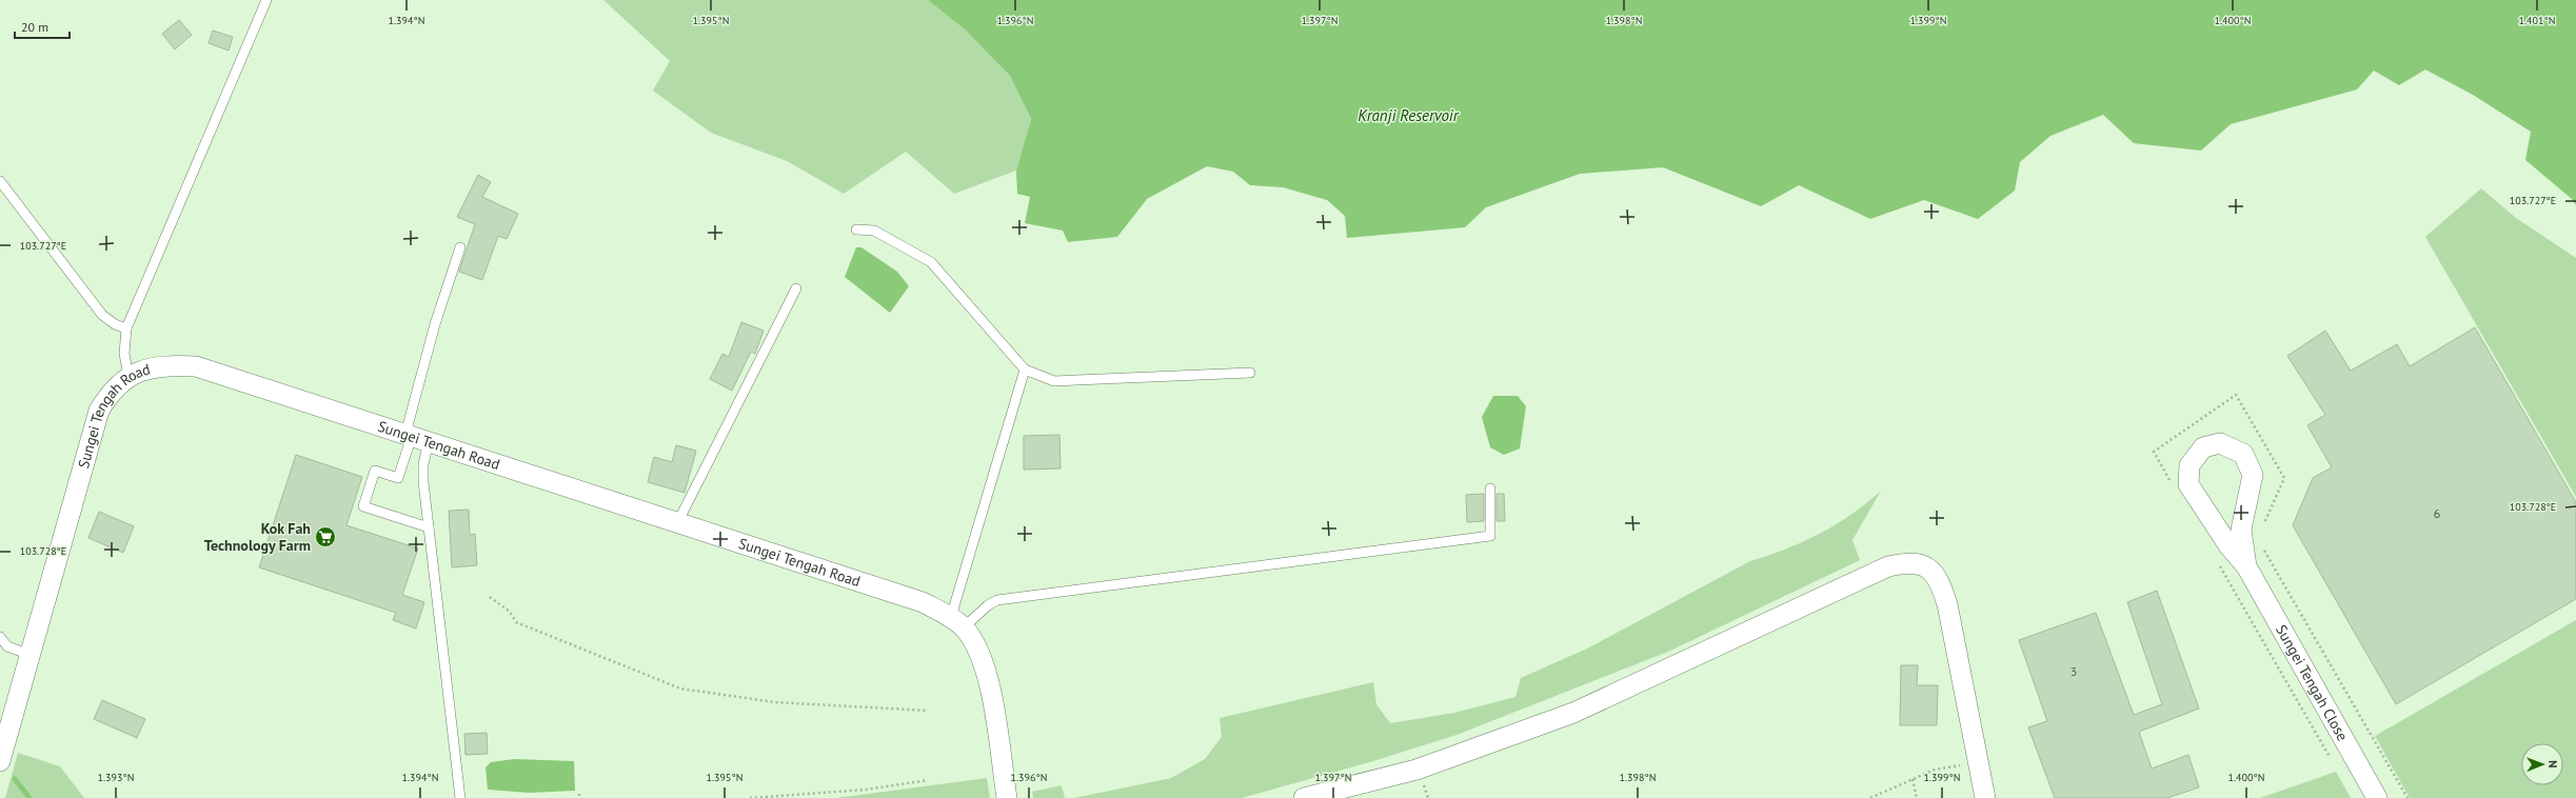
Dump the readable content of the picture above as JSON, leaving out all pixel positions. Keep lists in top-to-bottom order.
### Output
{
  "streets": {
    "street": ["Sungei Tengah Road", "Sungei Tengah Close"]
  },
  "water": ["Kranji Reservoir"],
  "places": {
    "supermarket": ["Kok Fah Technology Farm"]
  },
  "house_numbers": ["6", "3"],
  "scale_bar": "20 m",
  "north": "right",
  "coordinates": [
    "1.394°N",
    "1.395°N",
    "1.396°N",
    "1.397°N",
    "1.398°N",
    "1.399°N",
    "1.400°N",
    "1.401°N",
    "103.727°E",
    "103.728°E",
    "1.393°N"
  ]
}
